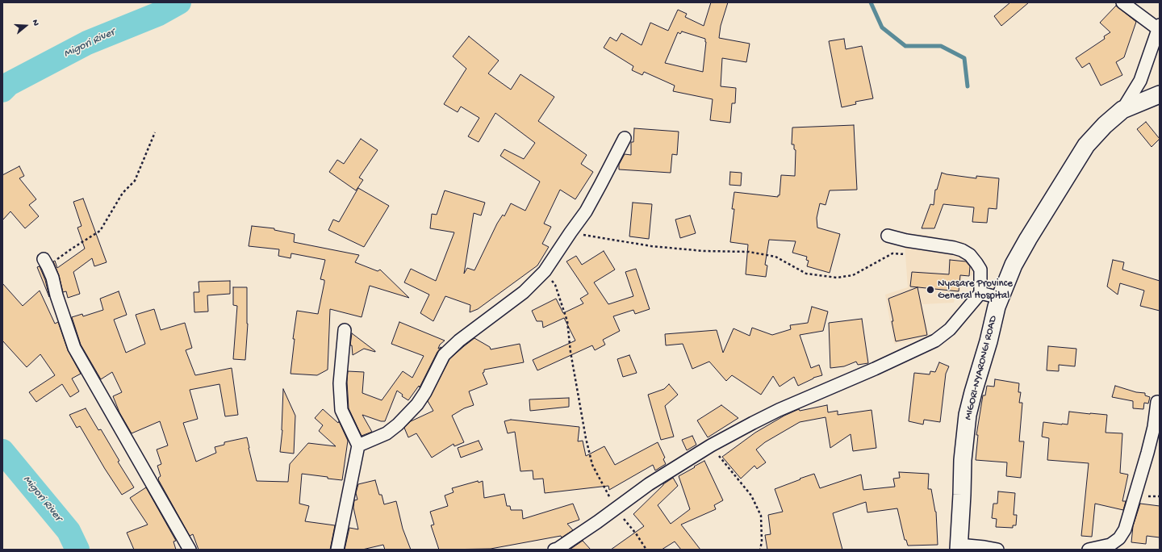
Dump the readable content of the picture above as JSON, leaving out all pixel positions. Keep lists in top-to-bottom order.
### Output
{
  "streets": {
    "street": ["MIGORI-NYARONGI ROAD"]
  },
  "water": ["Migori River"],
  "places": ["Nyasare Province General Hospital"],
  "north": "right"
}
